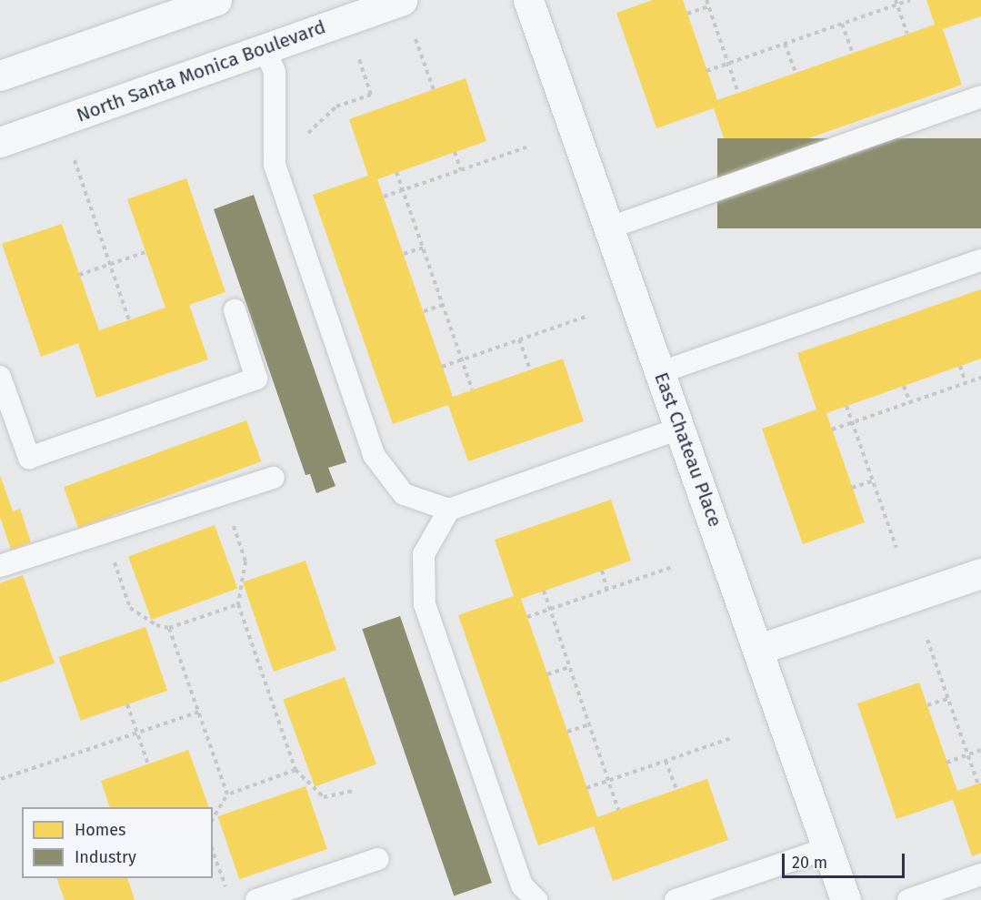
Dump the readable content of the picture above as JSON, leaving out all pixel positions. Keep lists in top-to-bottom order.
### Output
{
  "streets": {
    "street": ["North Santa Monica Boulevard", "East Chateau Place"]
  },
  "legend": ["Homes", "Industry"],
  "scale_bar": "20 m"
}
